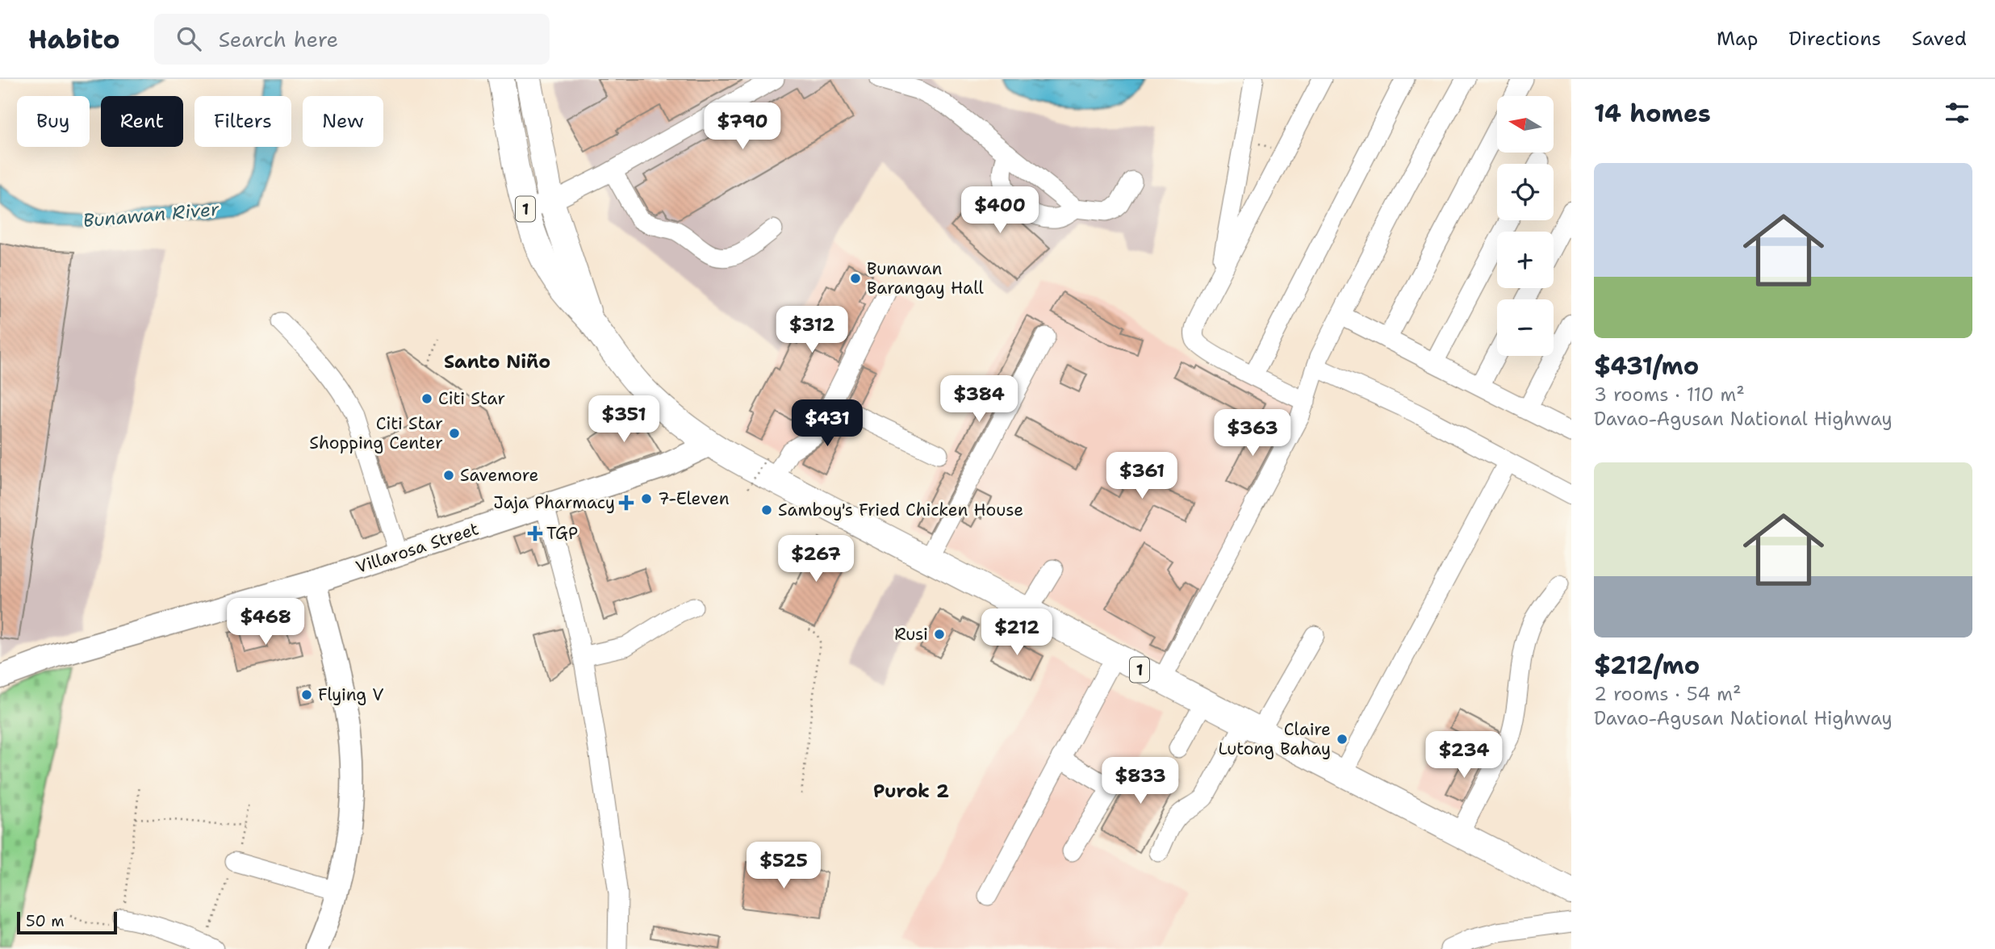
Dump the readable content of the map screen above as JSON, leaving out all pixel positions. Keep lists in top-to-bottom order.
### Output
{
  "streets": {
    "highway": ["1"],
    "main road": ["Villarosa Street"]
  },
  "crossings": [
    ["1", "Villarosa Street"]
  ],
  "districts": ["Santo Niño", "Purok 2"],
  "water": ["Bunawan River"],
  "places": {
    "other": [
      "Bunawan Barangay Hall",
      "Citi Star",
      "Citi Star Shopping Center",
      "Savemore",
      "7-Eleven",
      "Samboy's Fried Chicken House",
      "Rusi",
      "Flying V",
      "Claire Lutong Bahay"
    ],
    "health": ["Jaja Pharmacy", "TGP"]
  },
  "scale_bar": "50 m",
  "north": "left",
  "page": {
    "header": "Habito",
    "search": "Search here",
    "nav": ["Map", "Directions", "Saved"],
    "heading": "14 homes",
    "map_buttons": ["+", "−"],
    "chip": [
      "Buy",
      "Rent",
      "Filters",
      "New"
    ],
    "price": [
      "$790",
      "$400",
      "$312",
      "$384",
      "$351",
      "$431",
      "$363",
      "$361",
      "$267",
      "$468",
      "$212",
      "$234",
      "$833",
      "$525"
    ],
    "list": [
      {
        "name": "$431/mo",
        "note": "3 rooms · 110 m² · Davao-Agusan National Highway"
      },
      {
        "name": "$212/mo",
        "note": "2 rooms · 54 m² · Davao-Agusan National Highway"
      }
    ],
    "scale": "50 m"
  }
}
